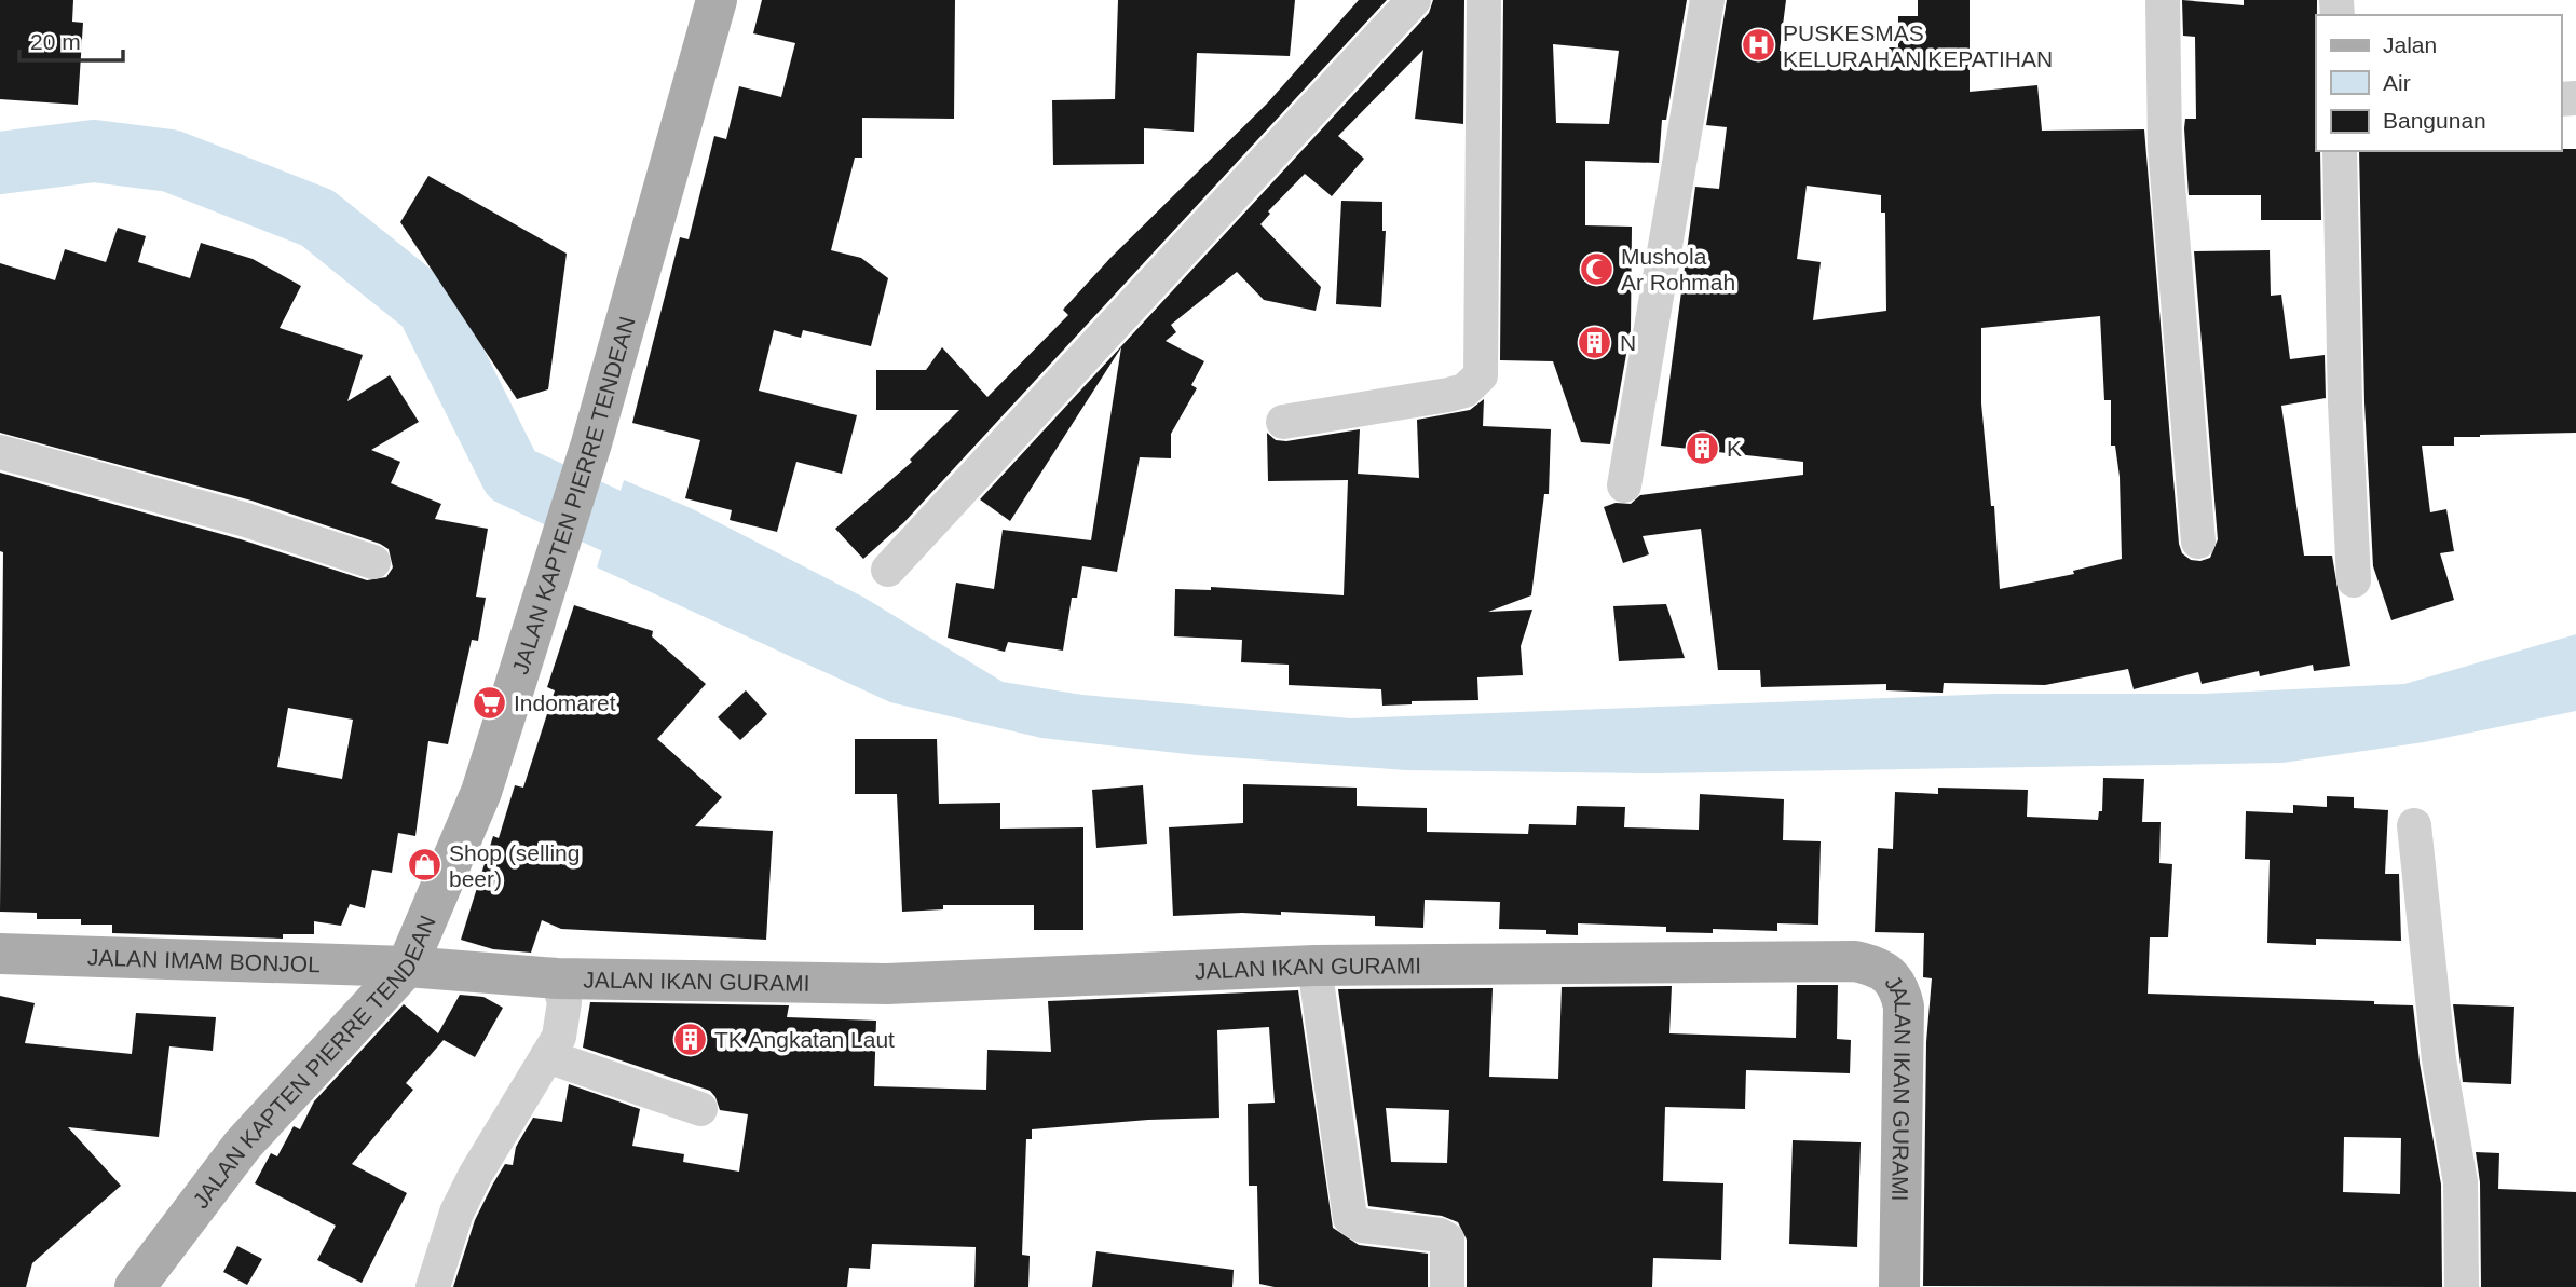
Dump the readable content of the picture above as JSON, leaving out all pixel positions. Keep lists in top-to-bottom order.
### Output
{
  "streets": {
    "main road": ["JALAN KAPTEN PIERRE TENDEAN", "JALAN IMAM BONJOL", "JALAN IKAN GURAMI"]
  },
  "crossings": [
    ["JALAN KAPTEN PIERRE TENDEAN", "JALAN IMAM BONJOL"],
    ["JALAN KAPTEN PIERRE TENDEAN", "JALAN IKAN GURAMI"],
    ["JALAN IMAM BONJOL", "JALAN IKAN GURAMI"]
  ],
  "places": {
    "hospital": ["PUSKESMAS KELURAHAN KEPATIHAN"],
    "mosque": ["Mushola Ar Rohmah"],
    "building": ["N", "K", "TK Angkatan Laut"],
    "supermarket": ["Indomaret"],
    "shop": ["Shop (selling beer)"]
  },
  "legend": ["Jalan", "Air", "Bangunan"],
  "scale_bar": "20 m"
}
